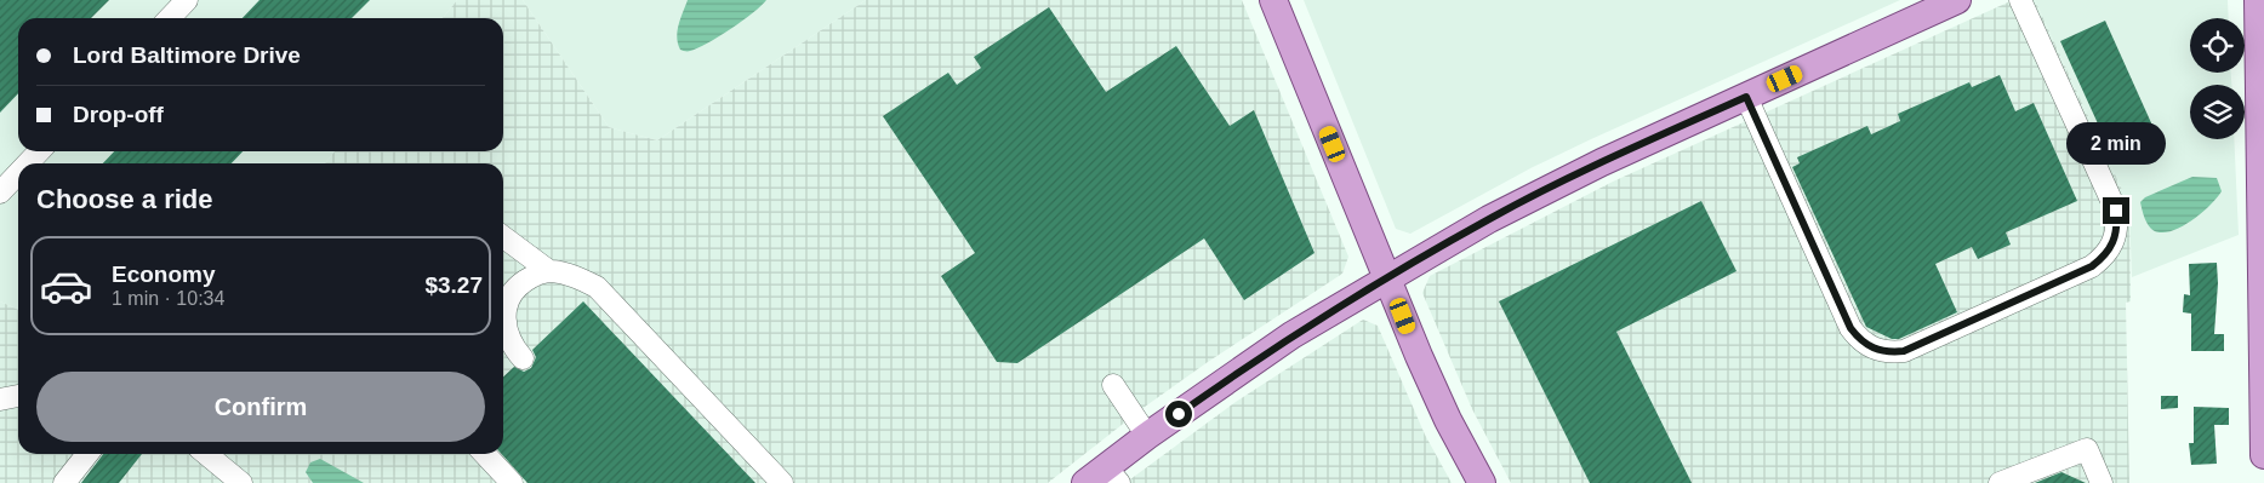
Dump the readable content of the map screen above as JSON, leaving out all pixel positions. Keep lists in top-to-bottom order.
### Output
{
  "page": {
    "banner": ["Lord Baltimore Drive", "Drop-off"],
    "bubble": "2 min",
    "heading": "Choose a ride",
    "list": [
      {
        "name": "Economy",
        "note": "1 min · 10:34",
        "value": "$3.27"
      }
    ],
    "buttons": "Confirm"
  }
}
